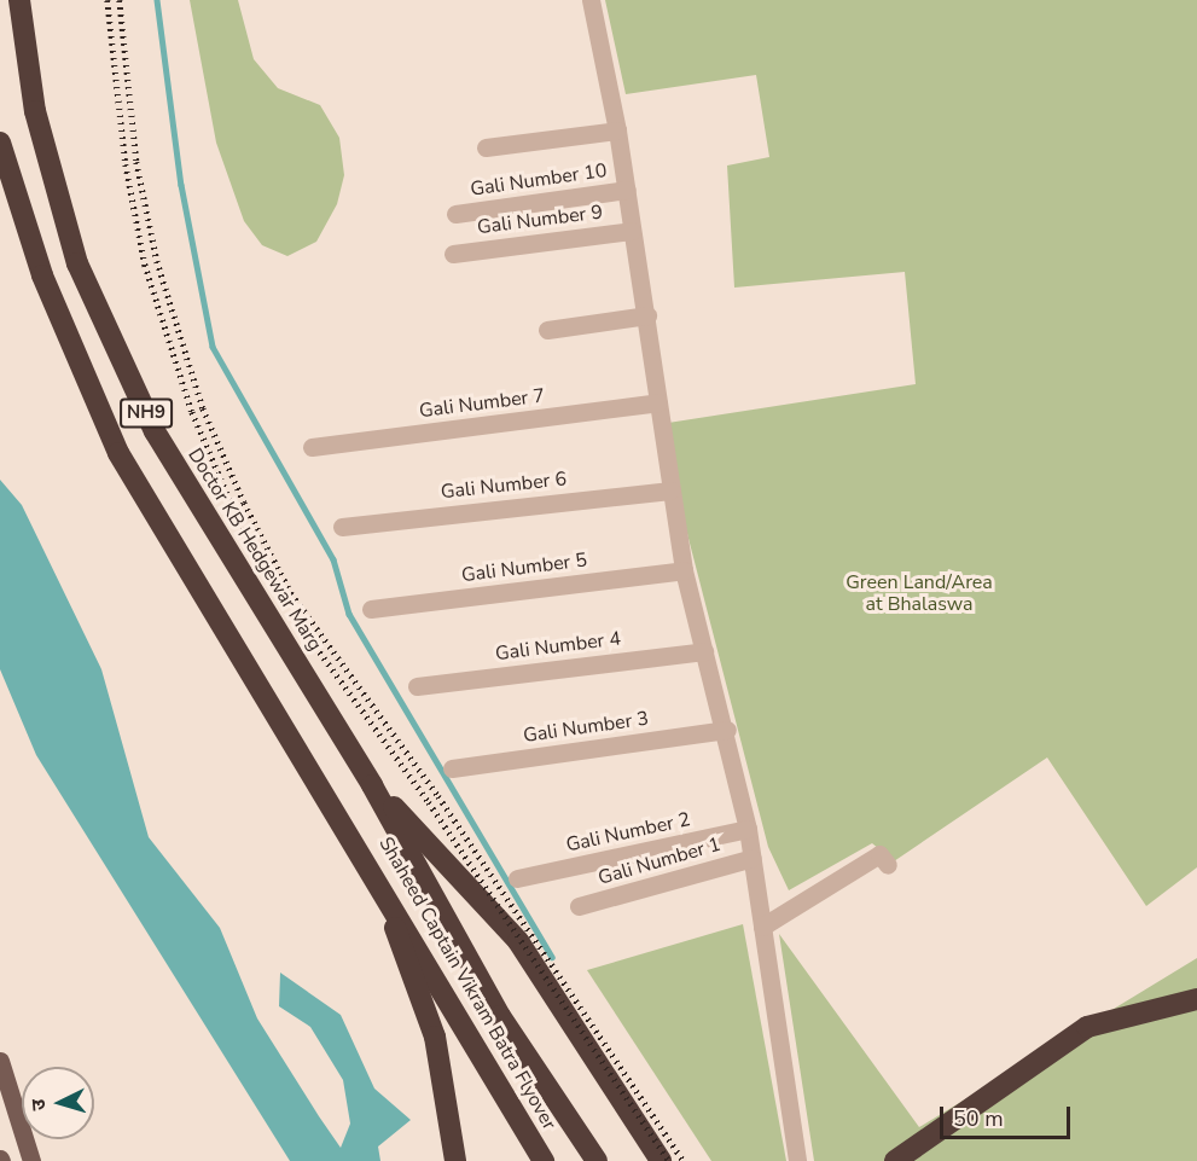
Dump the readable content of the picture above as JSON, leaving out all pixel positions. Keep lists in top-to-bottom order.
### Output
{
  "streets": {
    "highway": ["NH9", "Doctor KB Hedgewar Marg", "Shaheed Captain Vikram Batra Flyover"],
    "street": [
      "Gali Number 10",
      "Gali Number 9",
      "Gali Number 7",
      "Gali Number 6",
      "Gali Number 5",
      "Gali Number 4",
      "Gali Number 3",
      "Gali Number 2",
      "Gali Number 1"
    ]
  },
  "crossings": [
    ["NH9", "Shaheed Captain Vikram Batra Flyover"],
    ["Doctor KB Hedgewar Marg", "Shaheed Captain Vikram Batra Flyover"]
  ],
  "parks": ["Green Land/Area at Bhalaswa"],
  "scale_bar": "50 m",
  "north": "left"
}
